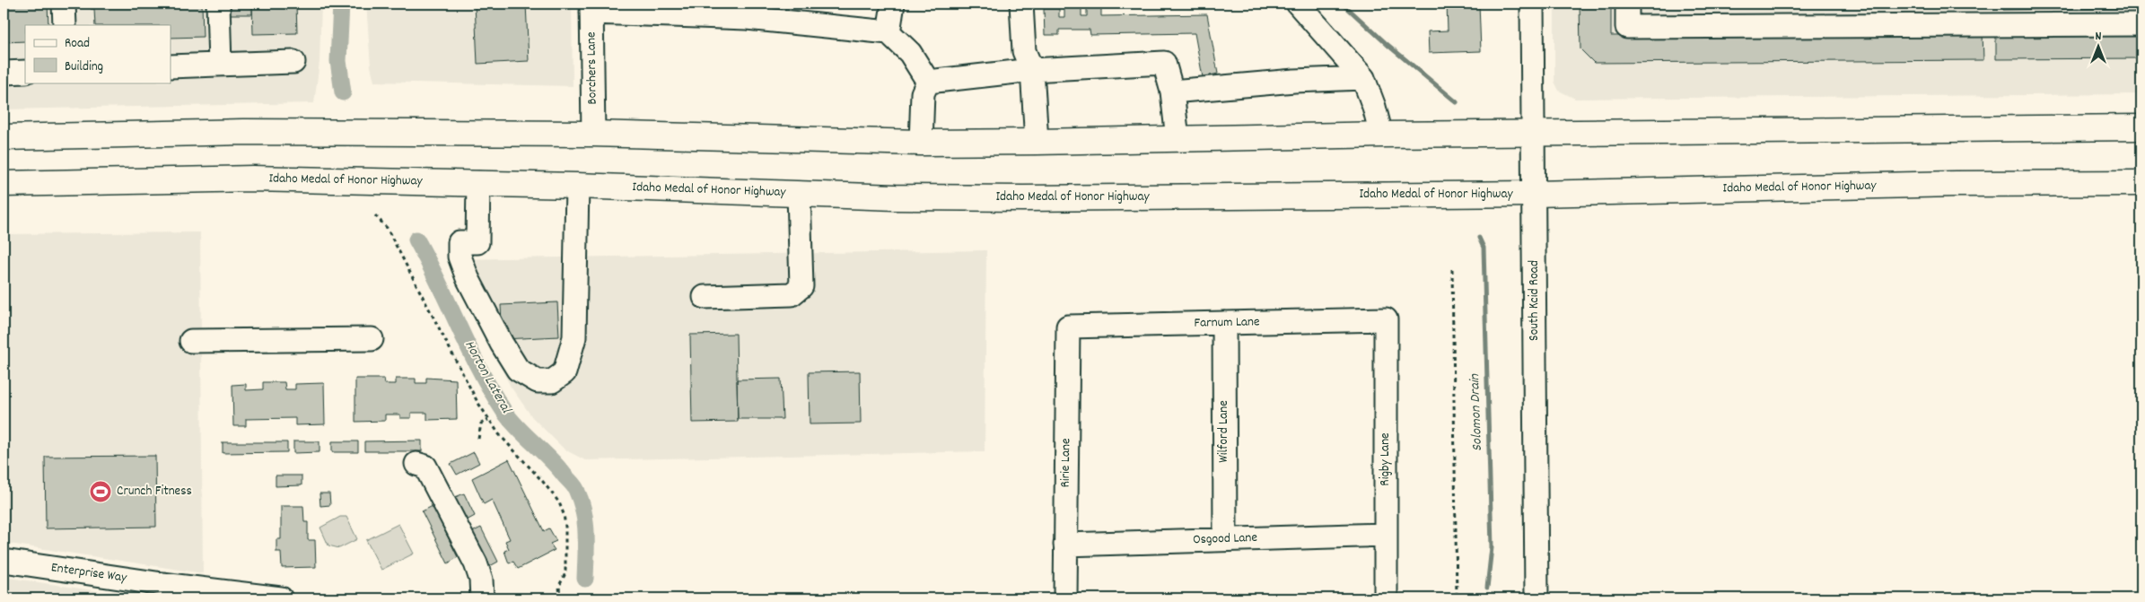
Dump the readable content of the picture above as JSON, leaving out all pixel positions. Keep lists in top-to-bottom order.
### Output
{
  "streets": {
    "main road": ["Idaho Medal of Honor Highway"],
    "street": [
      "Borchers Lane",
      "South Kcid Road",
      "Farnum Lane",
      "Wilford Lane",
      "Rigby Lane",
      "Ririe Lane",
      "Osgood Lane",
      "Enterprise Way"
    ]
  },
  "crossings": [
    ["Idaho Medal of Honor Highway", "South Kcid Road"],
    ["Farnum Lane", "Wilford Lane"],
    ["Farnum Lane", "Rigby Lane"],
    ["Farnum Lane", "Ririe Lane"],
    ["Wilford Lane", "Osgood Lane"],
    ["Rigby Lane", "Osgood Lane"],
    ["Ririe Lane", "Osgood Lane"]
  ],
  "water": ["Horton Lateral", "Solomon Drain"],
  "places": {
    "sports": ["Crunch Fitness"]
  },
  "legend": ["Road", "Building"],
  "north": "top"
}
